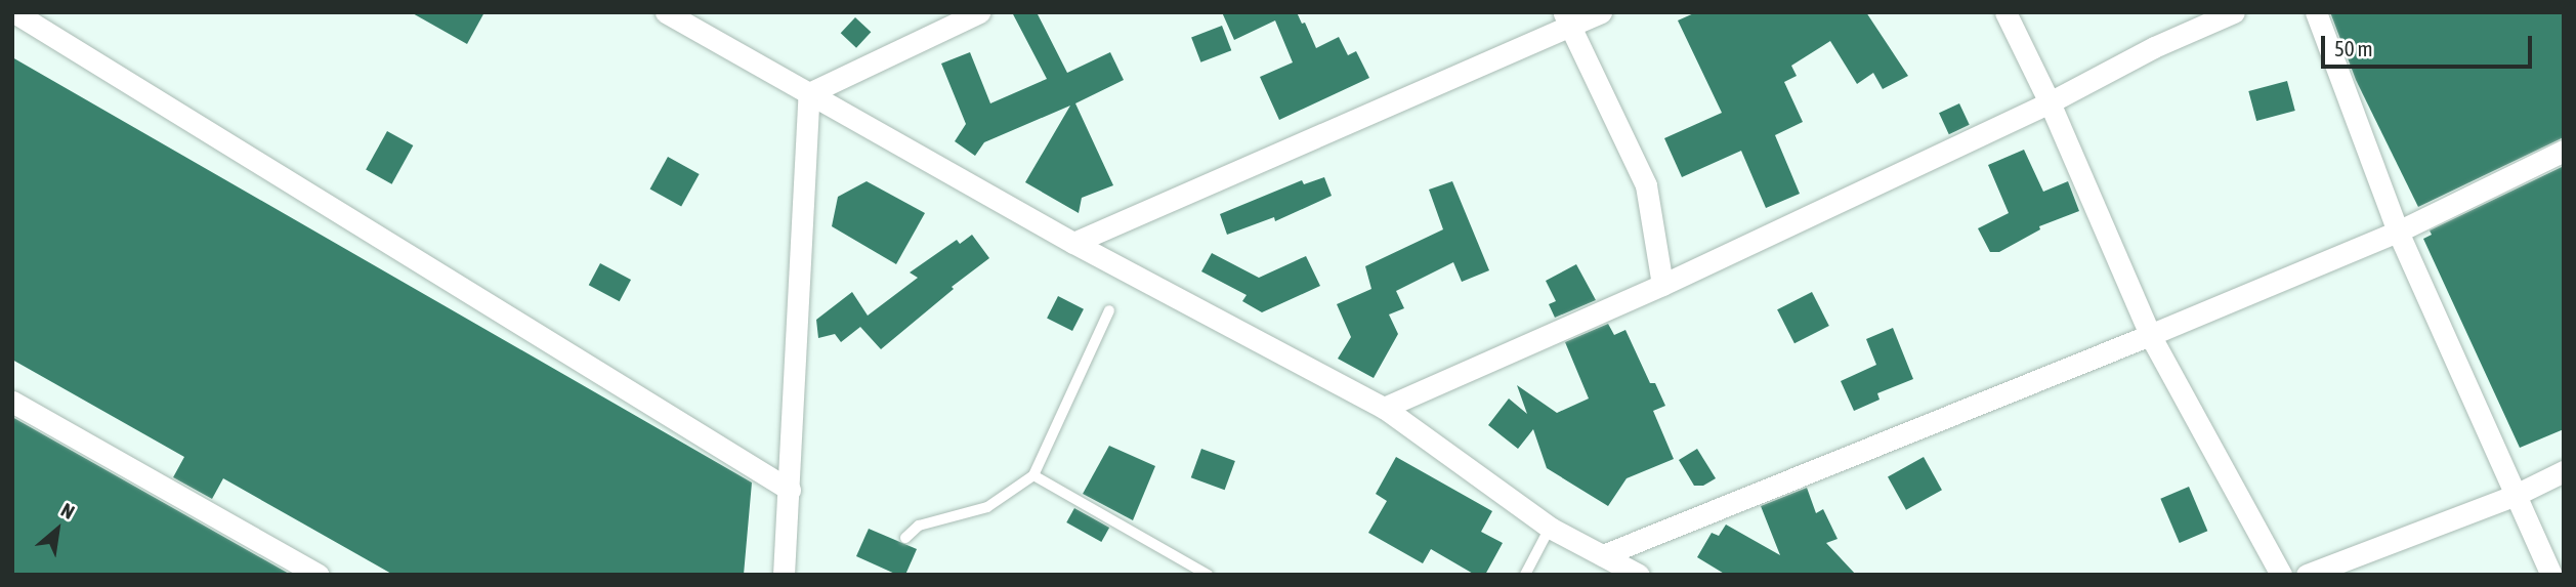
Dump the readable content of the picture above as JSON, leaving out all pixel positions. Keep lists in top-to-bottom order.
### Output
{
  "scale_bar": "50 m",
  "north": "top right"
}
